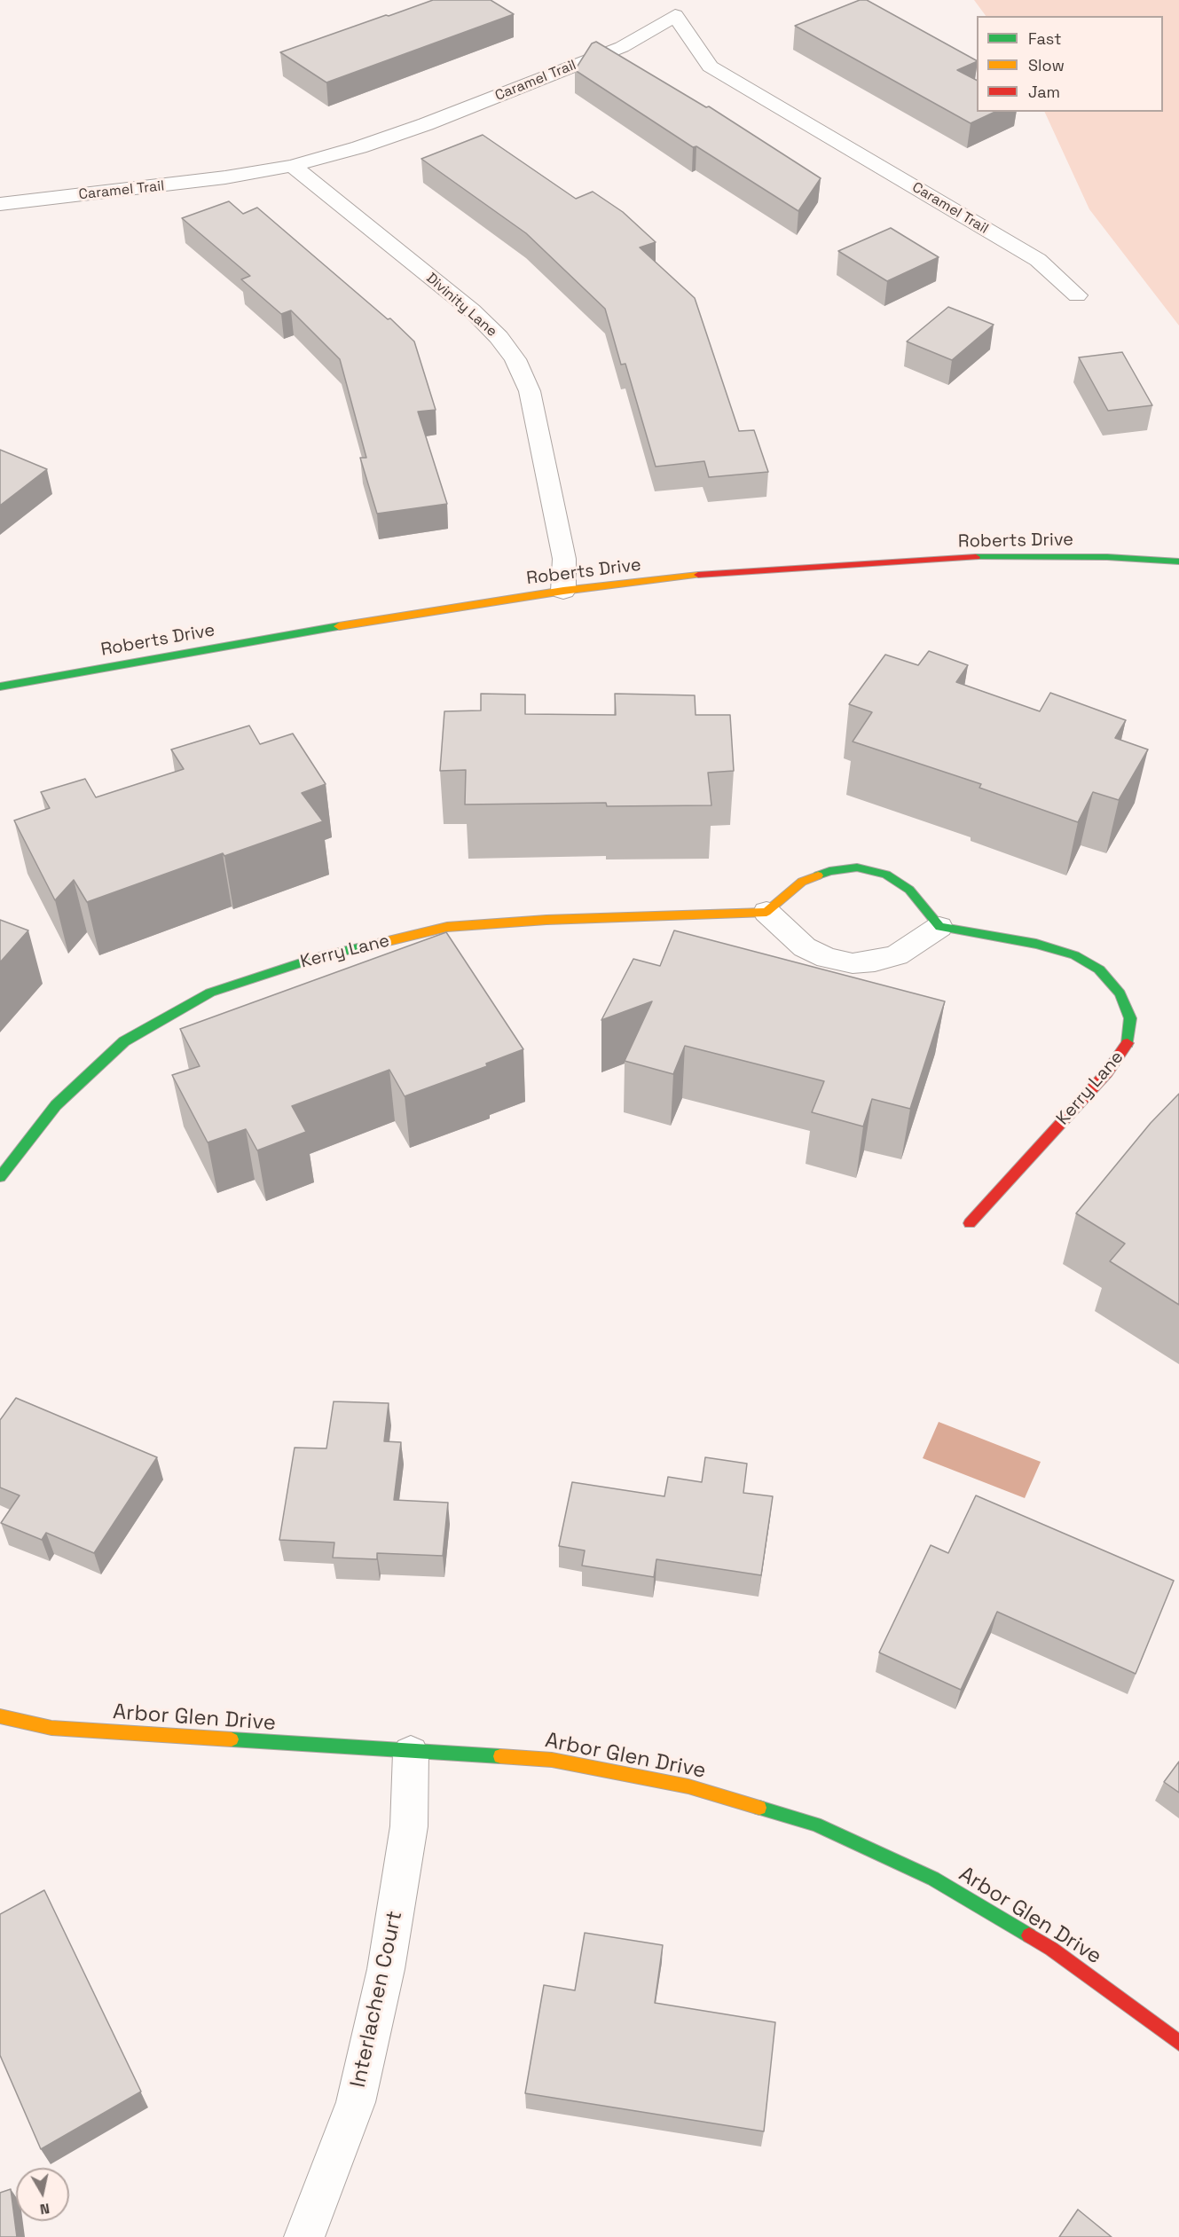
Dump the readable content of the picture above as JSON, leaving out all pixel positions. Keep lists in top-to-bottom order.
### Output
{
  "streets": {
    "street": [
      "Caramel Trail",
      "Divinity Lane",
      "Roberts Drive",
      "Kerry Lane",
      "Arbor Glen Drive",
      "Interlachen Court"
    ]
  },
  "crossings": [
    ["Caramel Trail", "Divinity Lane"],
    ["Divinity Lane", "Roberts Drive"],
    ["Arbor Glen Drive", "Interlachen Court"]
  ],
  "legend": ["Fast", "Slow", "Jam"],
  "north": "bottom"
}
